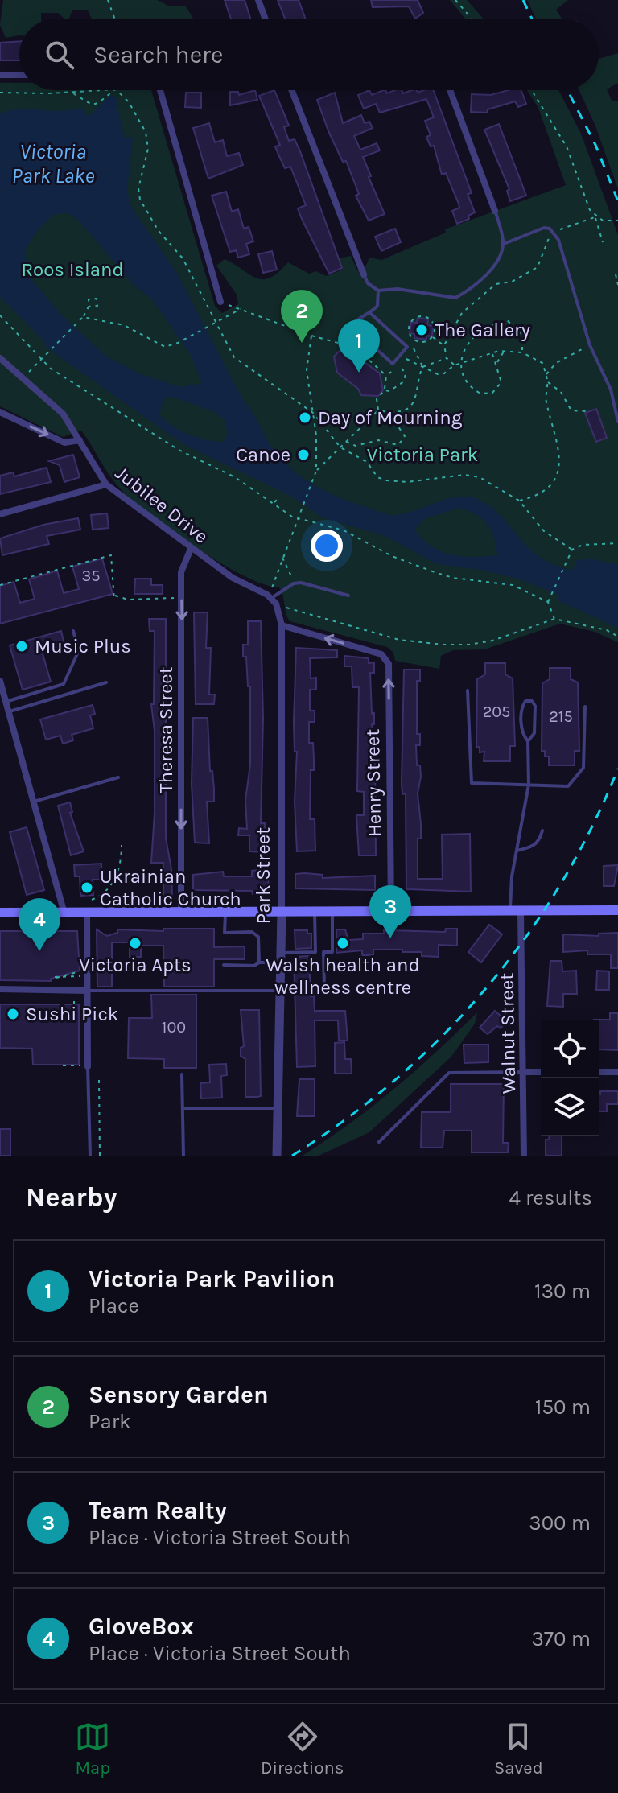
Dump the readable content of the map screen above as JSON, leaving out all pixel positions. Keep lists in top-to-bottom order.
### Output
{
  "streets": {
    "street": [
      "Jubilee Drive",
      "Theresa Street",
      "Henry Street",
      "Park Street",
      "Walnut Street"
    ]
  },
  "crossings": [
    ["Jubilee Drive", "Theresa Street"],
    ["Jubilee Drive", "Park Street"],
    ["Henry Street", "Park Street"]
  ],
  "one_way": ["Theresa Street", "Henry Street"],
  "water": ["Victoria Park Lake"],
  "parks": ["Roos Island", "Victoria Park"],
  "places": [
    "The Gallery",
    "Day of Mourning",
    "Canoe",
    "Music Plus",
    "Ukrainian Catholic Church",
    "Victoria Apts",
    "Walsh health and wellness centre",
    "Sushi Pick"
  ],
  "house_numbers": [
    "35",
    "205",
    "215",
    "100"
  ],
  "page": {
    "search": "Search here",
    "pins": [
      "2",
      "1",
      "3",
      "4"
    ],
    "heading": ["Nearby", "4 results"],
    "list": [
      {
        "mark": "1",
        "name": "Victoria Park Pavilion",
        "note": "Place",
        "value": "130 m"
      },
      {
        "mark": "2",
        "name": "Sensory Garden",
        "note": "Park",
        "value": "150 m"
      },
      {
        "mark": "3",
        "name": "Team Realty",
        "note": "Place · Victoria Street South",
        "value": "300 m"
      },
      {
        "mark": "4",
        "name": "GloveBox",
        "note": "Place · Victoria Street South",
        "value": "370 m"
      }
    ],
    "nav": ["Map", "Directions", "Saved"]
  }
}
